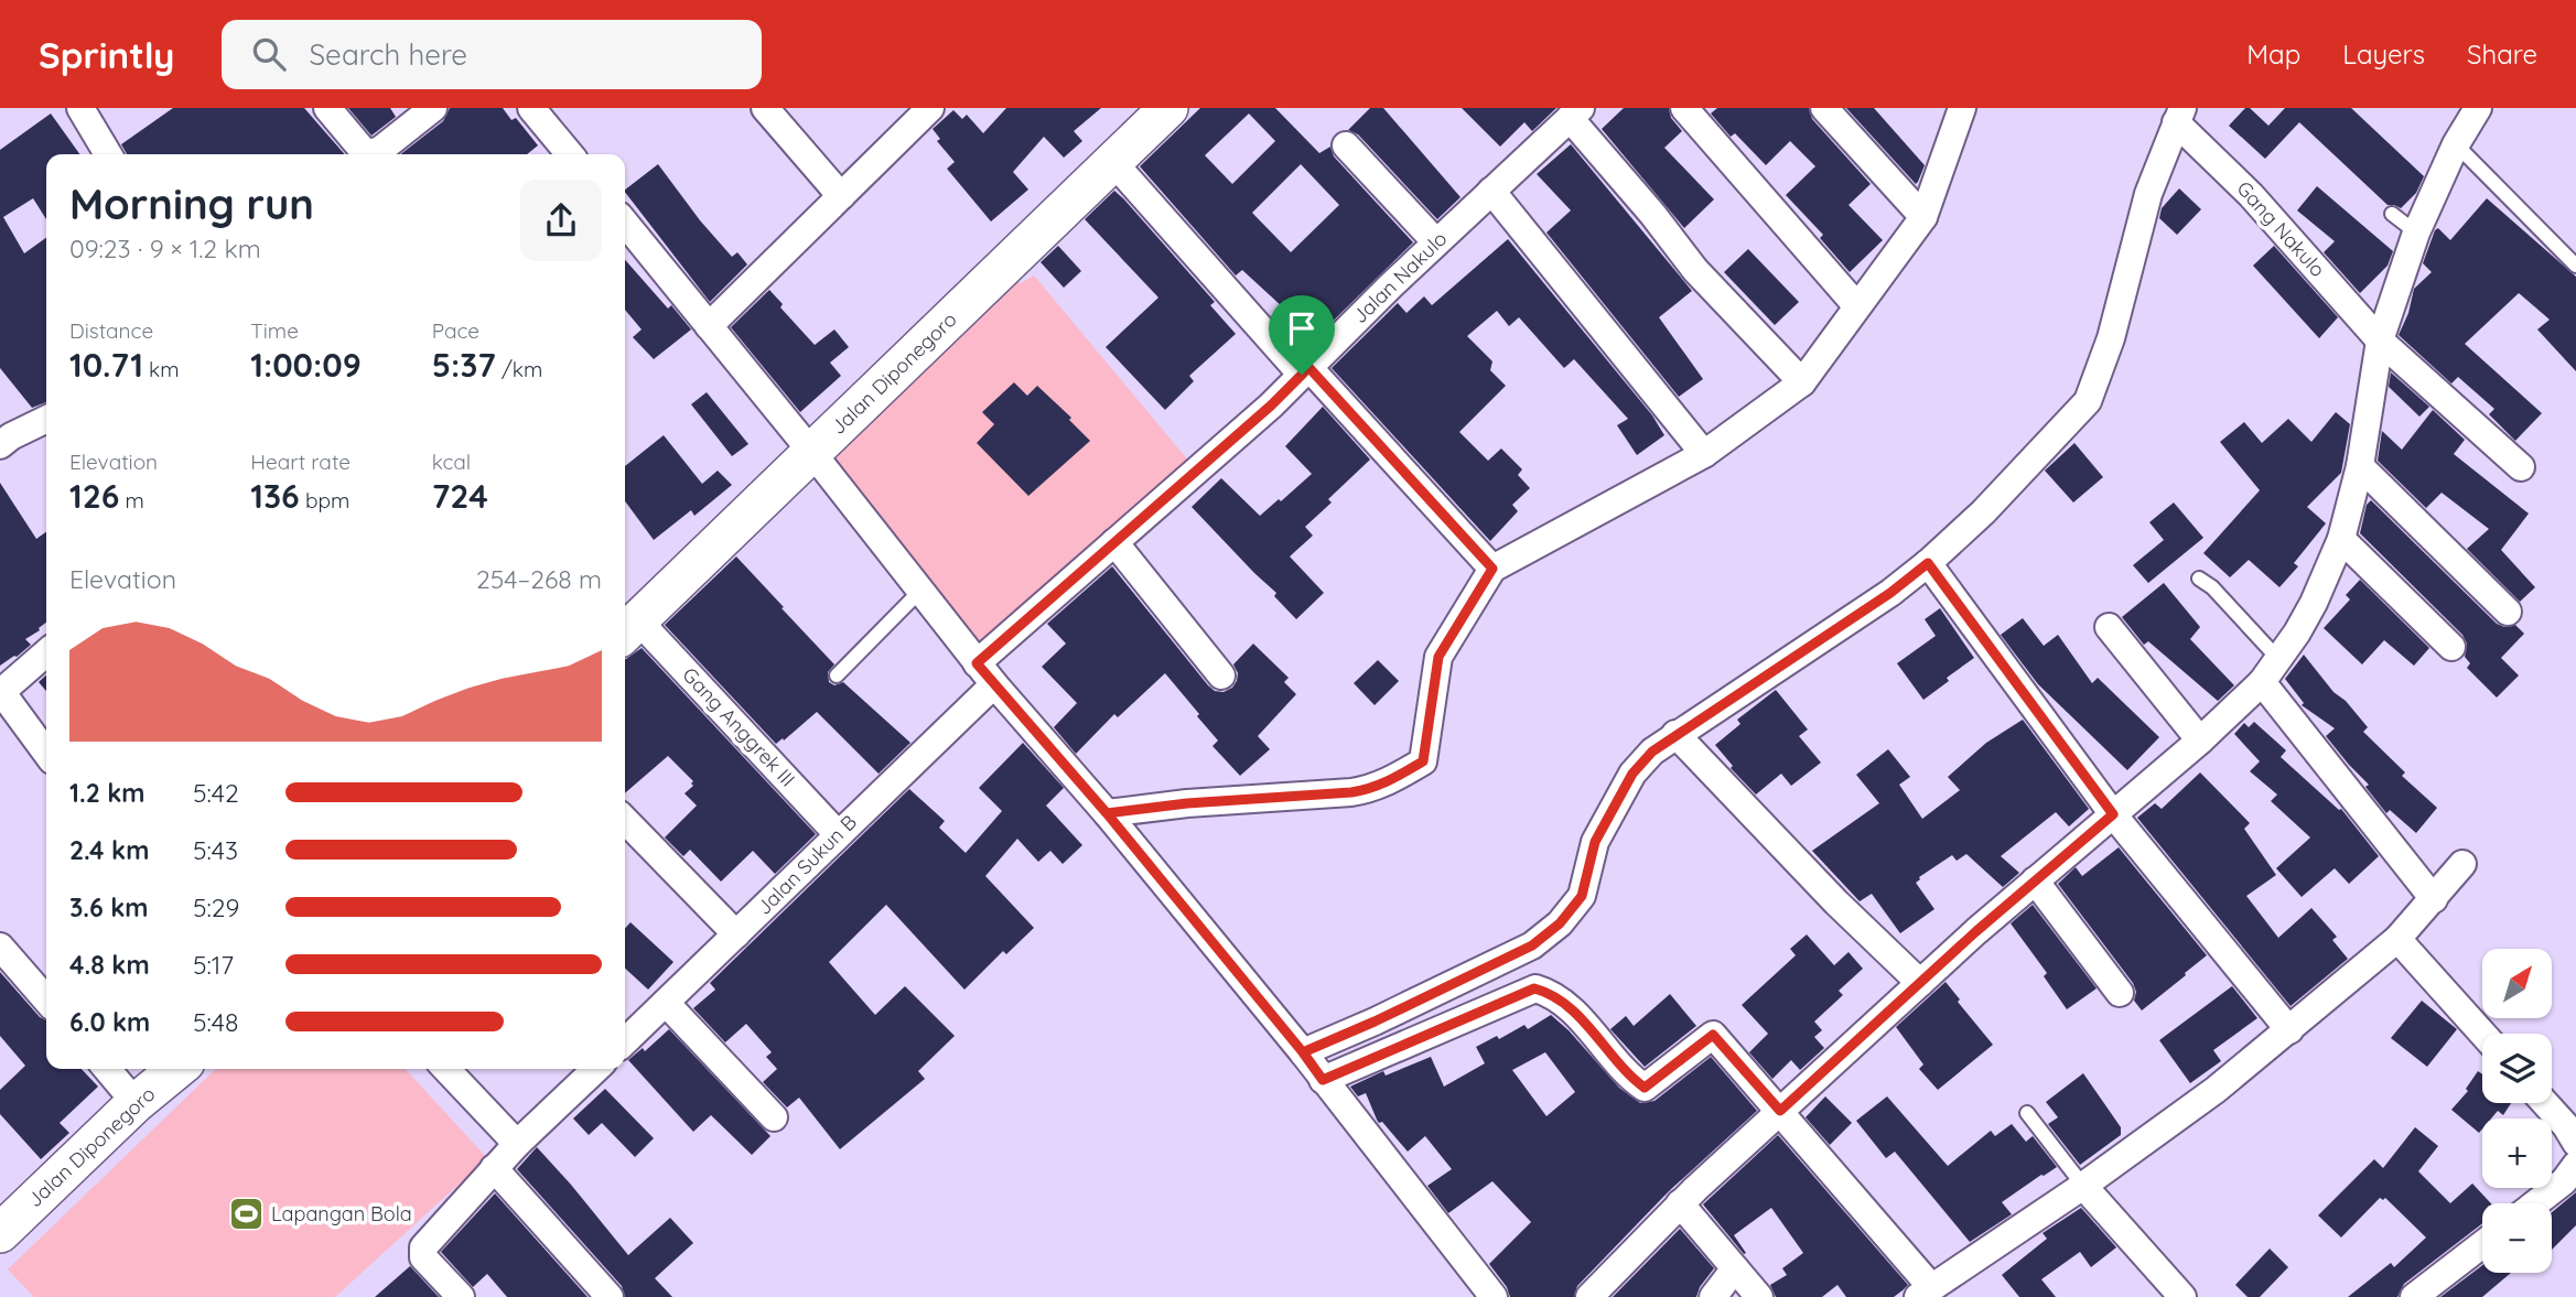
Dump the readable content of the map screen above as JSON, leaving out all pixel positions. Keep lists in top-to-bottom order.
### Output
{
  "streets": {
    "street": [
      "Gang Nakulo",
      "Jalan Nakulo",
      "Jalan Diponegoro",
      "Gang Anggrek III",
      "Jalan Sukun B"
    ]
  },
  "crossings": [
    ["Jalan Diponegoro", "Gang Anggrek III"],
    ["Gang Anggrek III", "Jalan Sukun B"]
  ],
  "places": {
    "sports": ["Lapangan Bola"]
  },
  "north": "top right",
  "page": {
    "header": "Sprintly",
    "search": "Search here",
    "nav": ["Map", "Layers", "Share"],
    "heading": ["Morning run", "09:23 · 9 × 1.2 km"],
    "stats": [
      ["Distance", "10.71 km"],
      ["Time", "1:00:09"],
      ["Pace", "5:37 /km"],
      ["Elevation", "126 m"],
      ["Heart rate", "136 bpm"],
      ["kcal", "724"]
    ],
    "chart": ["Elevation", "254–268 m"],
    "list": [
      {
        "name": "1.2 km",
        "note": "5:42"
      },
      {
        "name": "2.4 km",
        "note": "5:43"
      },
      {
        "name": "3.6 km",
        "note": "5:29"
      },
      {
        "name": "4.8 km",
        "note": "5:17"
      },
      {
        "name": "6.0 km",
        "note": "5:48"
      }
    ],
    "map_buttons": ["+", "−"]
  }
}
